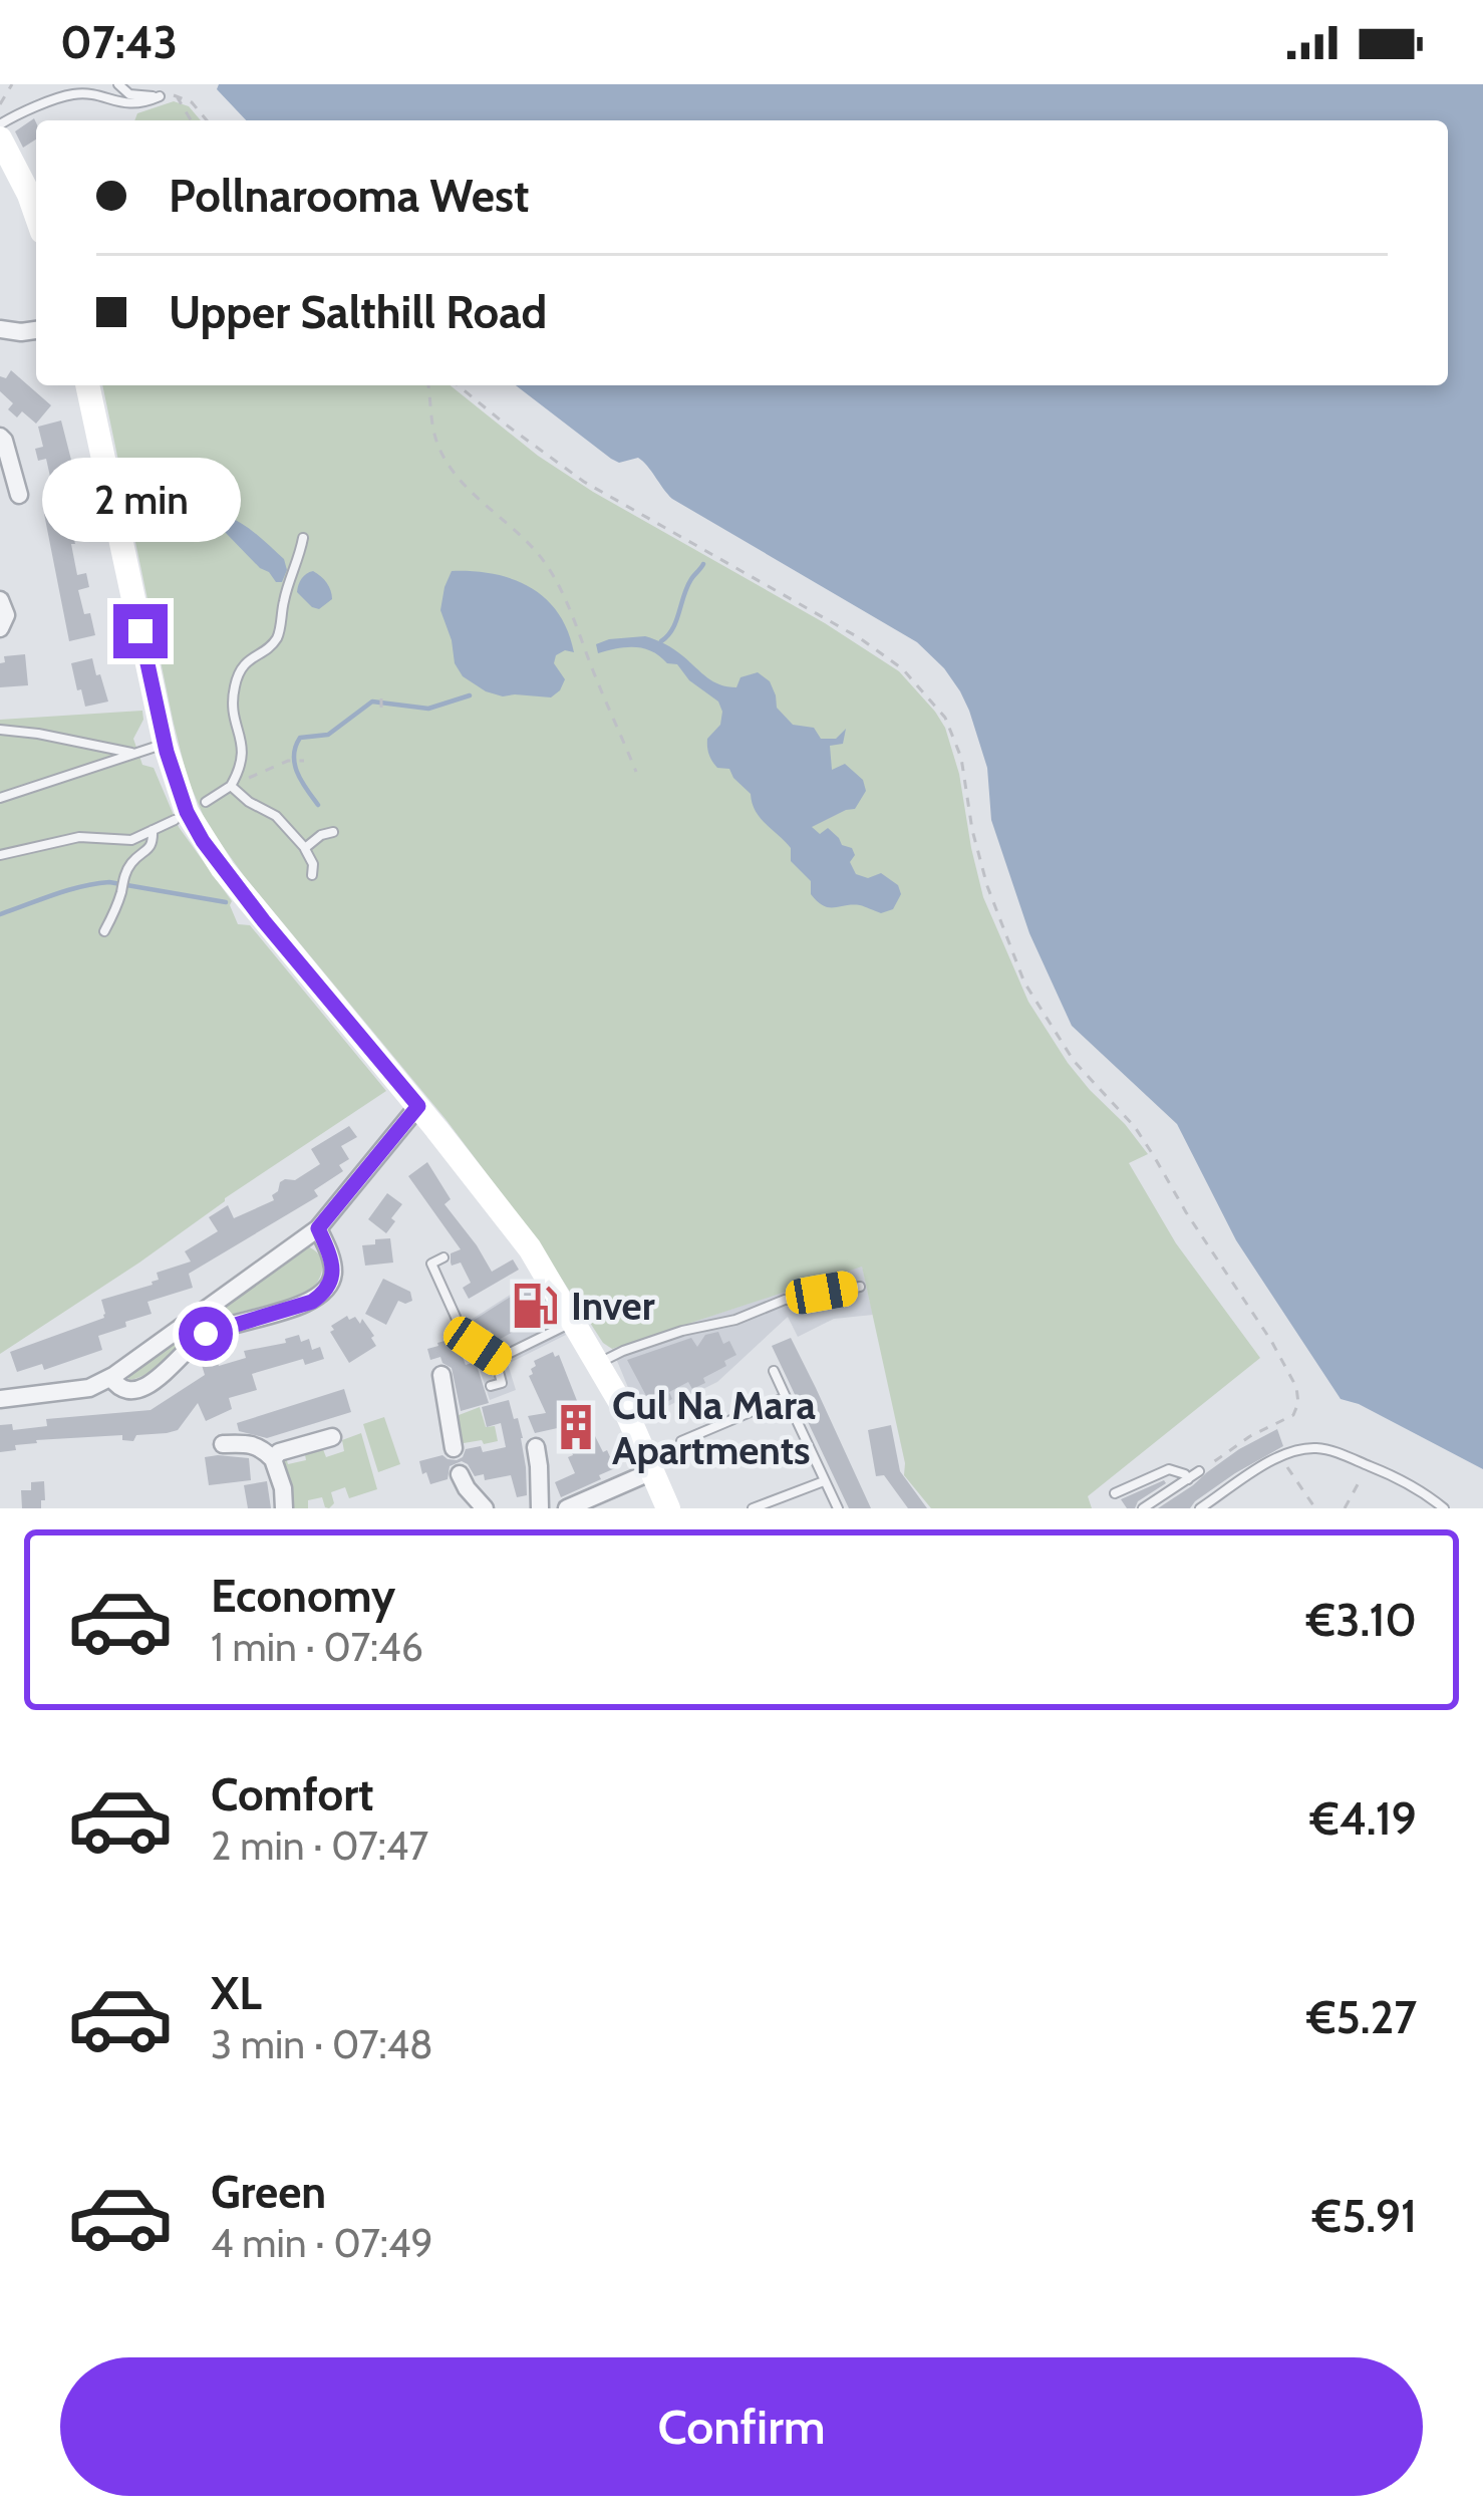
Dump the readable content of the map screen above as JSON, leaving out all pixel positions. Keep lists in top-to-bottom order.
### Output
{
  "places": {
    "fuel station": ["Inver"],
    "building": ["Cul Na Mara Apartments"]
  },
  "page": {
    "status": "07:43",
    "banner": ["Pollnarooma West", "Upper Salthill Road"],
    "bubble": "2 min",
    "list": [
      {
        "name": "Economy",
        "note": "1 min · 07:46",
        "value": "€3.10"
      },
      {
        "name": "Comfort",
        "note": "2 min · 07:47",
        "value": "€4.19"
      },
      {
        "name": "XL",
        "note": "3 min · 07:48",
        "value": "€5.27"
      },
      {
        "name": "Green",
        "note": "4 min · 07:49",
        "value": "€5.91"
      }
    ],
    "buttons": "Confirm"
  }
}
